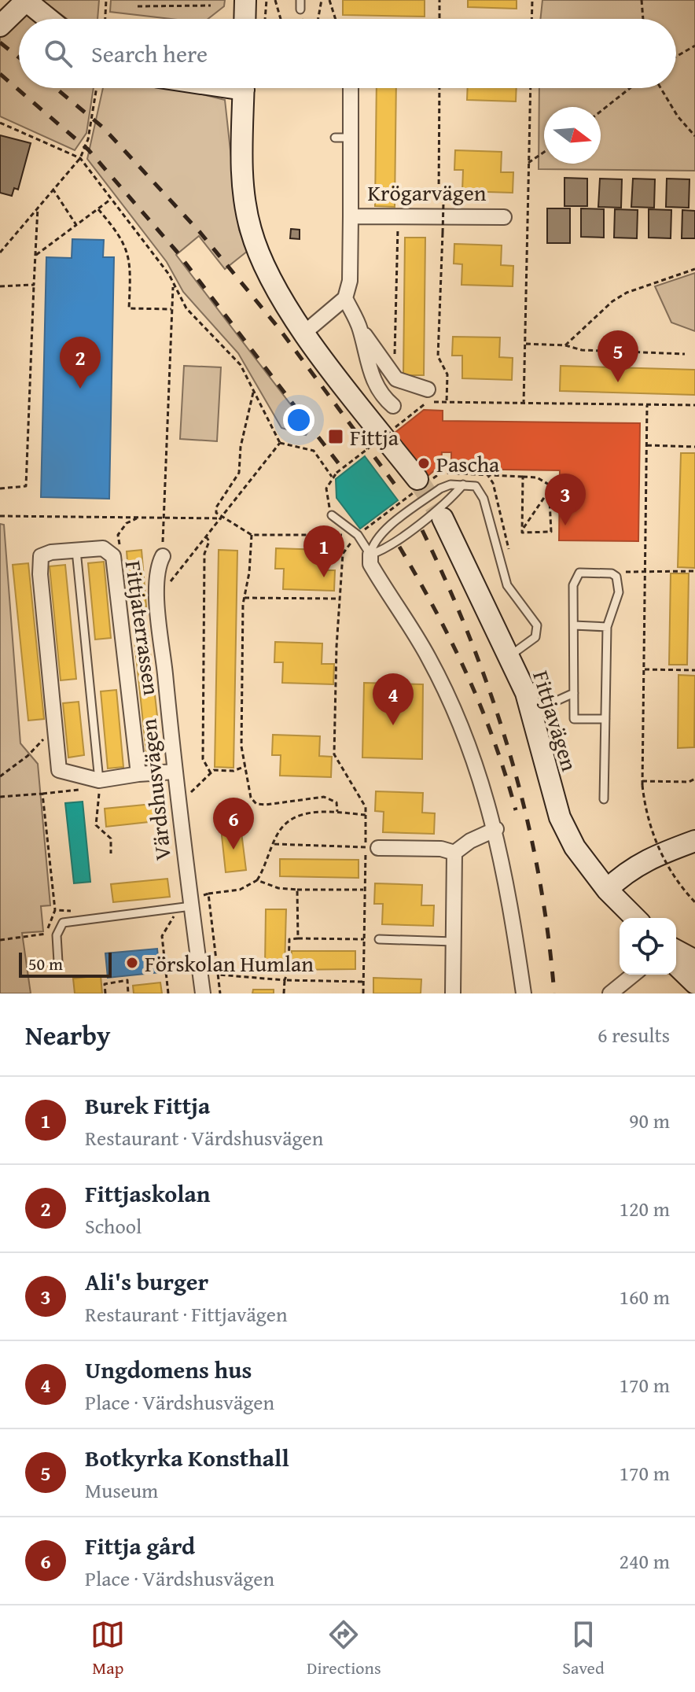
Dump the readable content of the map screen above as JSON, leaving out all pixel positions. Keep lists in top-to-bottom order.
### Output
{
  "streets": {
    "street": [
      "Krögarvägen",
      "Fittjaterrassen",
      "Fittjavägen",
      "Värdshusvägen"
    ]
  },
  "crossings": [
    ["Fittjaterrassen", "Värdshusvägen"]
  ],
  "places": {
    "transit": ["Fittja"],
    "other": ["Pascha", "Förskolan Humlan"]
  },
  "scale_bar": "50 m",
  "north": "right",
  "page": {
    "search": "Search here",
    "pins": [
      "5",
      "2",
      "3",
      "1",
      "4",
      "6"
    ],
    "scale": "50 m",
    "heading": ["Nearby", "6 results"],
    "list": [
      {
        "mark": "1",
        "name": "Burek Fittja",
        "note": "Restaurant · Värdshusvägen",
        "value": "90 m"
      },
      {
        "mark": "2",
        "name": "Fittjaskolan",
        "note": "School",
        "value": "120 m"
      },
      {
        "mark": "3",
        "name": "Ali's burger",
        "note": "Restaurant · Fittjavägen",
        "value": "160 m"
      },
      {
        "mark": "4",
        "name": "Ungdomens hus",
        "note": "Place · Värdshusvägen",
        "value": "170 m"
      },
      {
        "mark": "5",
        "name": "Botkyrka Konsthall",
        "note": "Museum",
        "value": "170 m"
      },
      {
        "mark": "6",
        "name": "Fittja gård",
        "note": "Place · Värdshusvägen",
        "value": "240 m"
      }
    ],
    "nav": ["Map", "Directions", "Saved"]
  }
}
